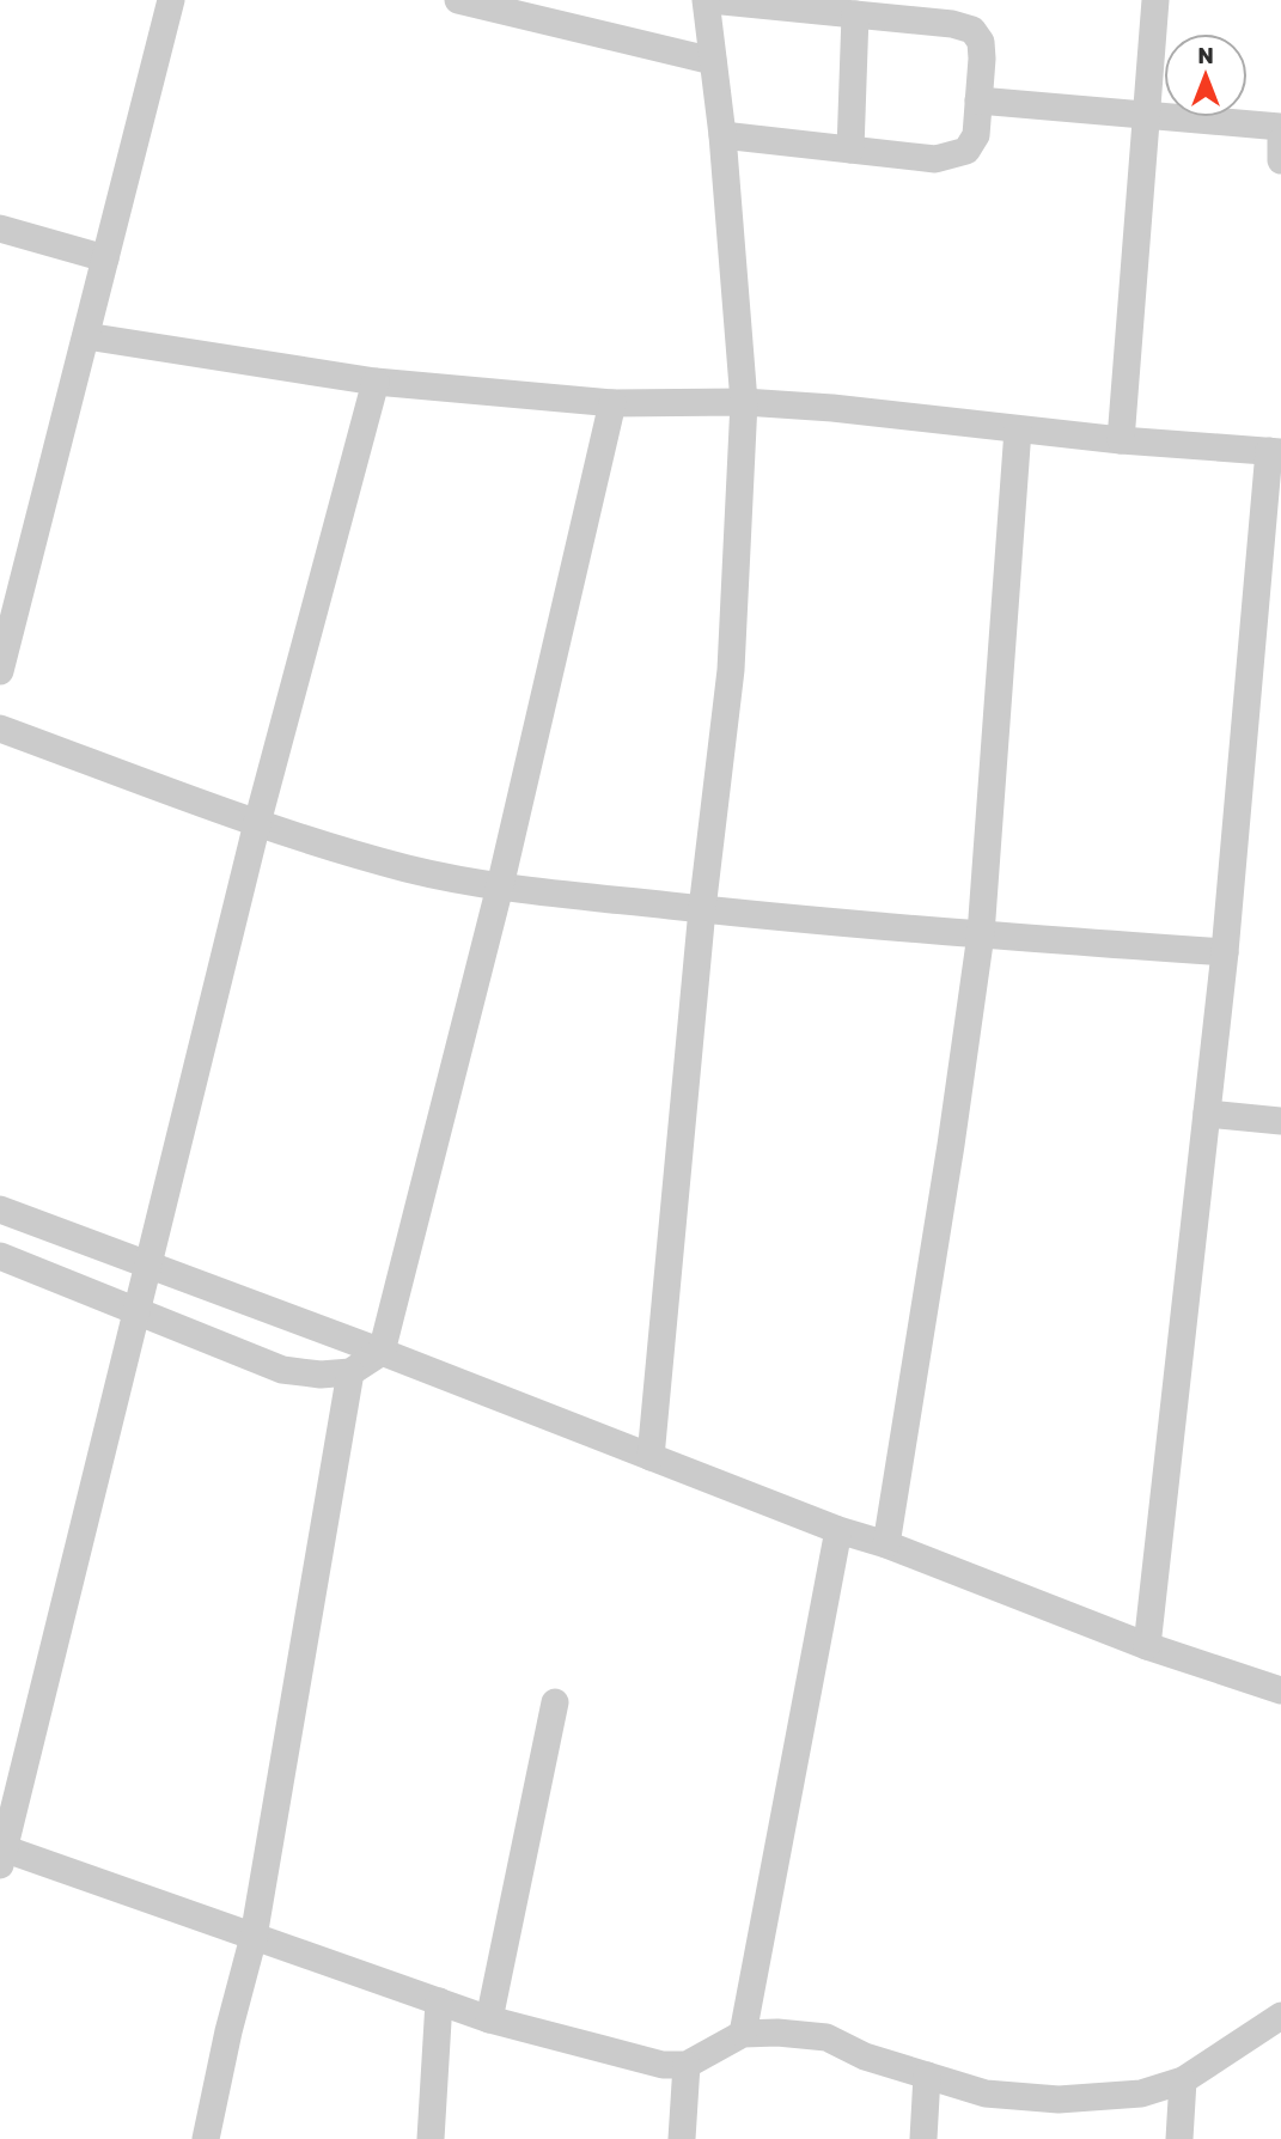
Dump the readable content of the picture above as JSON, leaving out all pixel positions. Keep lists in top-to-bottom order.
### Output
{
  "north": "top"
}
